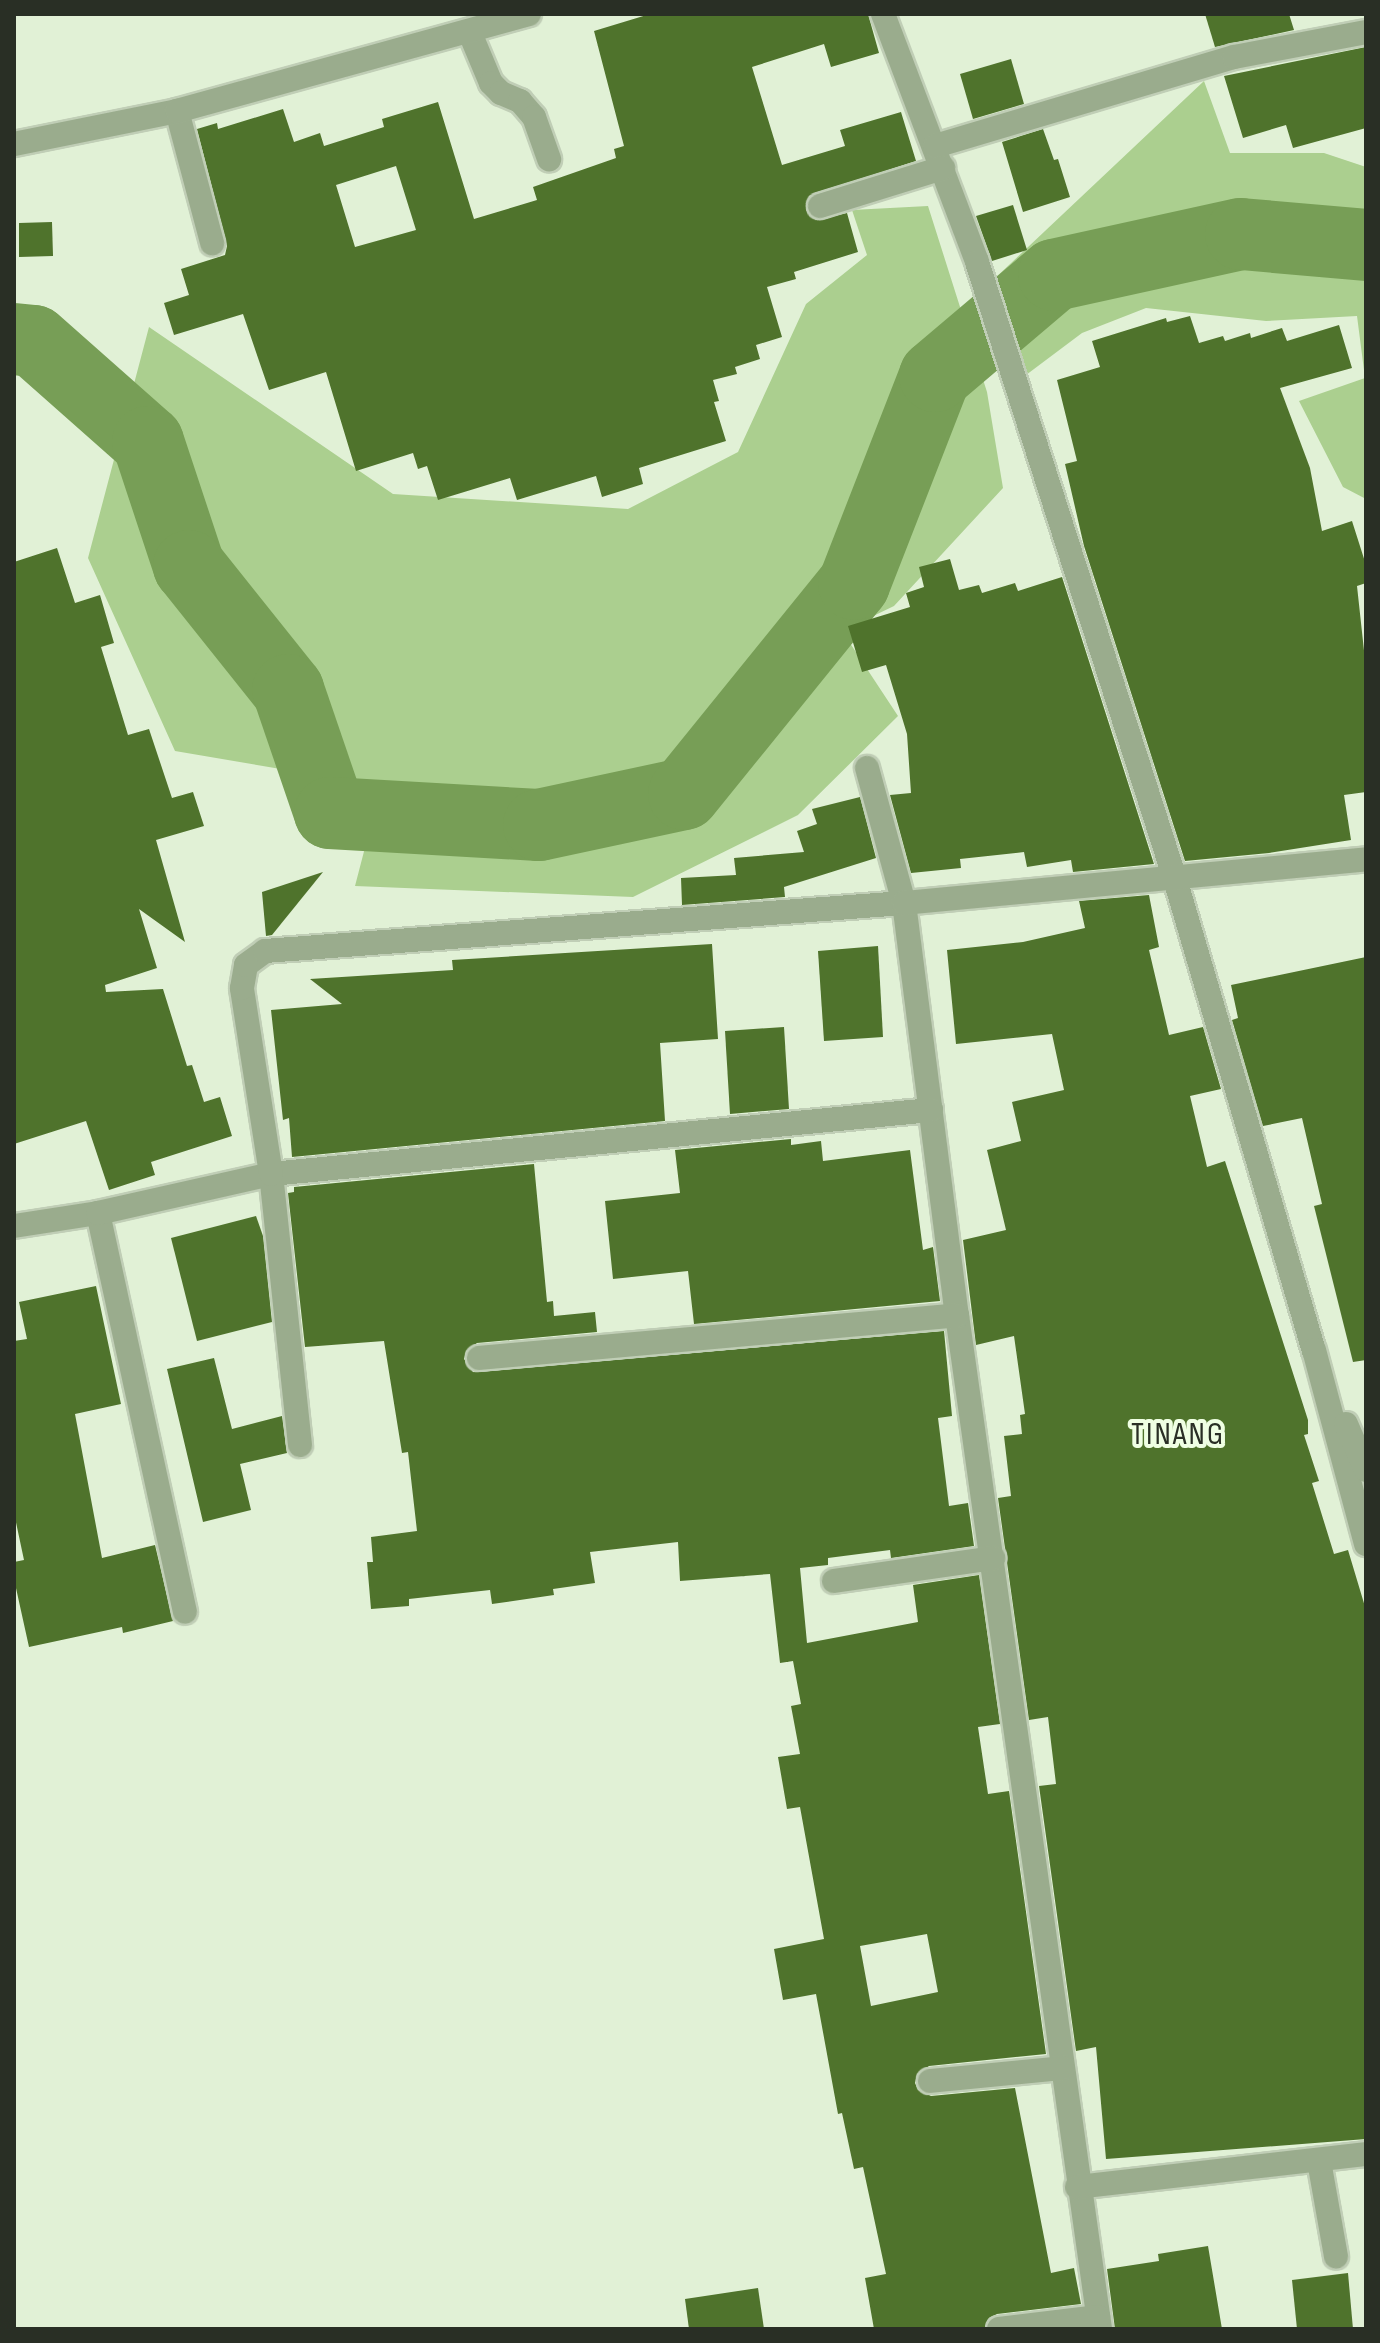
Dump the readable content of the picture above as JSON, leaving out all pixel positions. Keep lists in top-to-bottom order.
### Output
{
  "districts": ["TINANG"]
}
